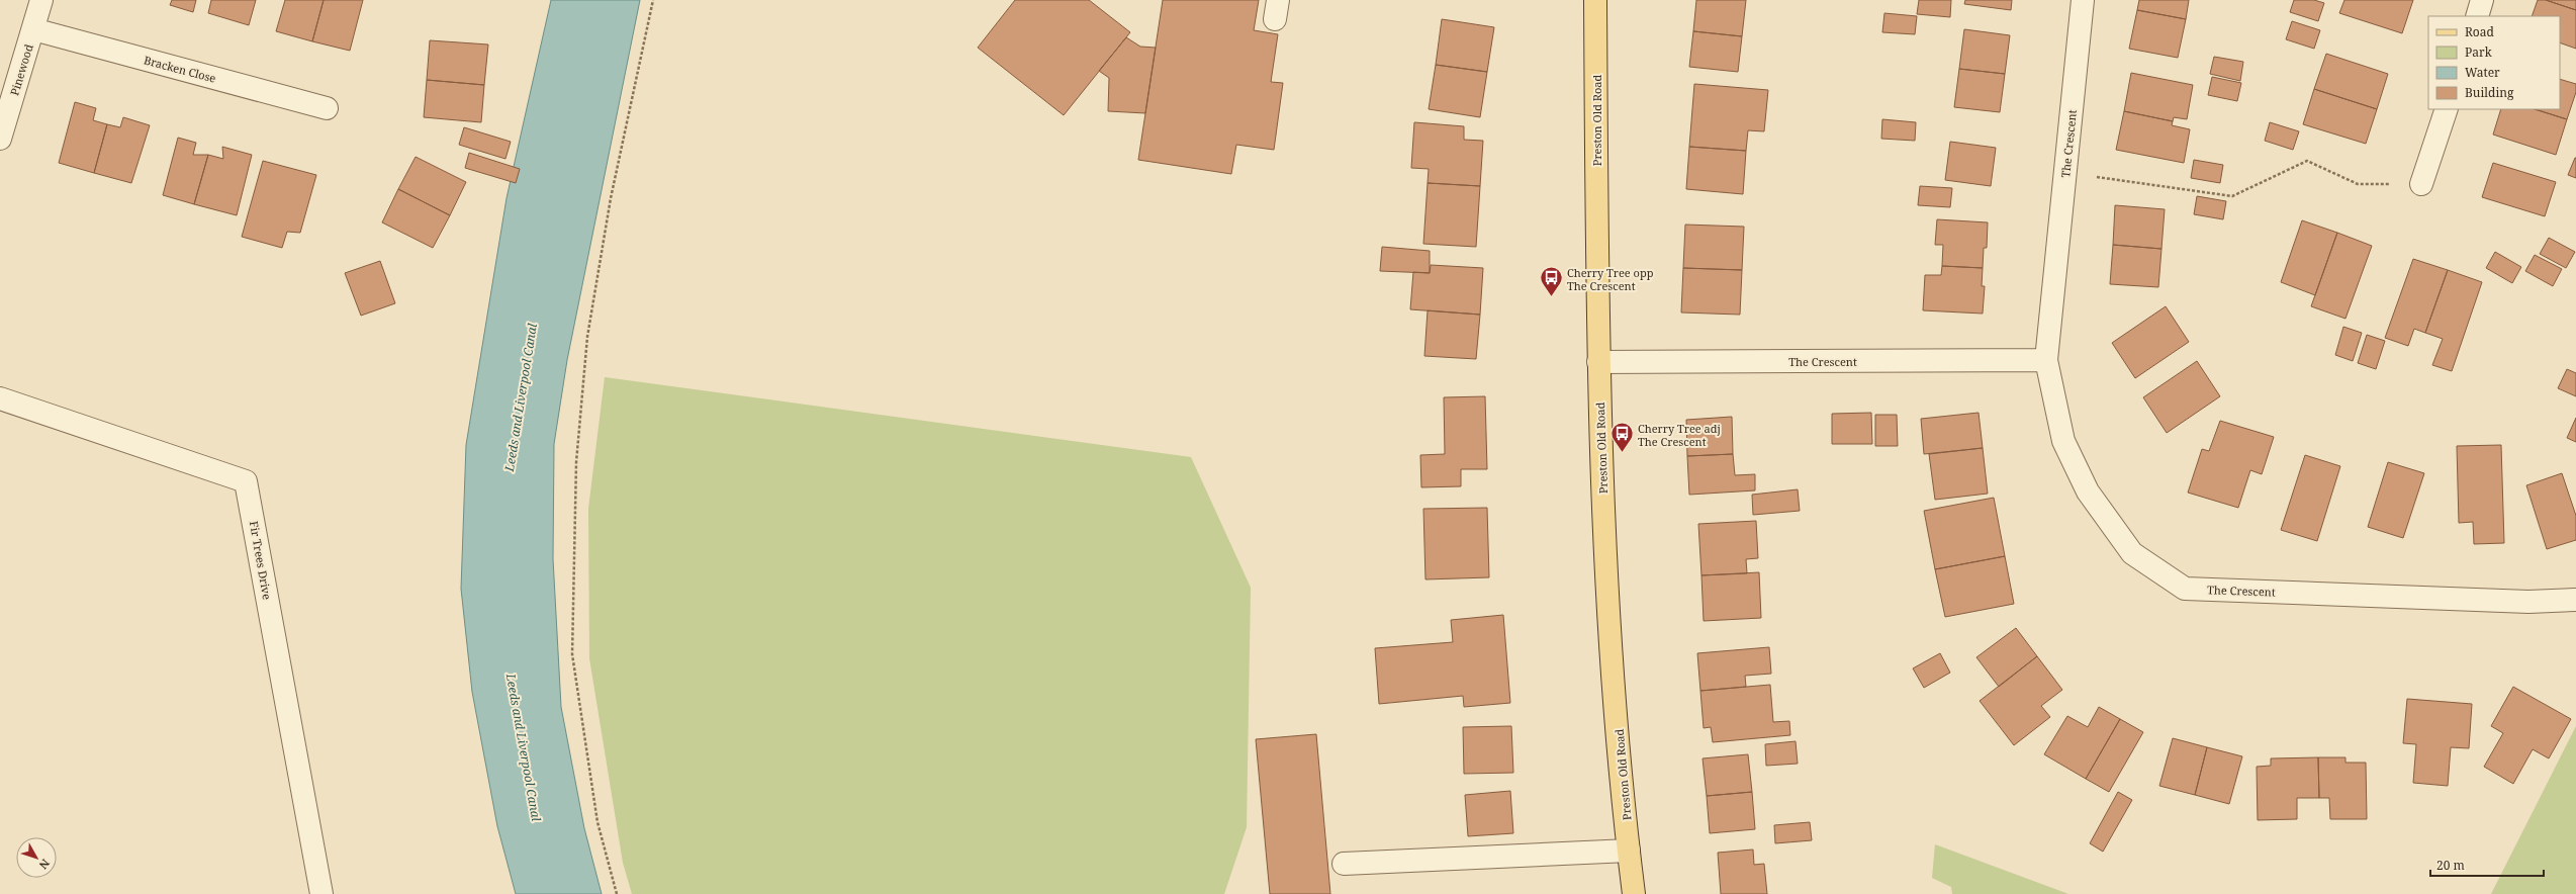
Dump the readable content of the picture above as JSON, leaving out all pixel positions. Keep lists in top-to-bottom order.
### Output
{
  "streets": {
    "main road": ["Preston Old Road"],
    "street": [
      "Bracken Close",
      "Pinewood",
      "The Crescent",
      "Fir Trees Drive"
    ]
  },
  "crossings": [
    ["Bracken Close", "Pinewood"],
    ["Preston Old Road", "The Crescent"]
  ],
  "water": ["Leeds and Liverpool Canal"],
  "places": {
    "bus stop": ["Cherry Tree opp The Crescent", "Cherry Tree adj The Crescent"]
  },
  "legend": [
    "Road",
    "Park",
    "Water",
    "Building"
  ],
  "scale_bar": "20 m",
  "north": "bottom right"
}
